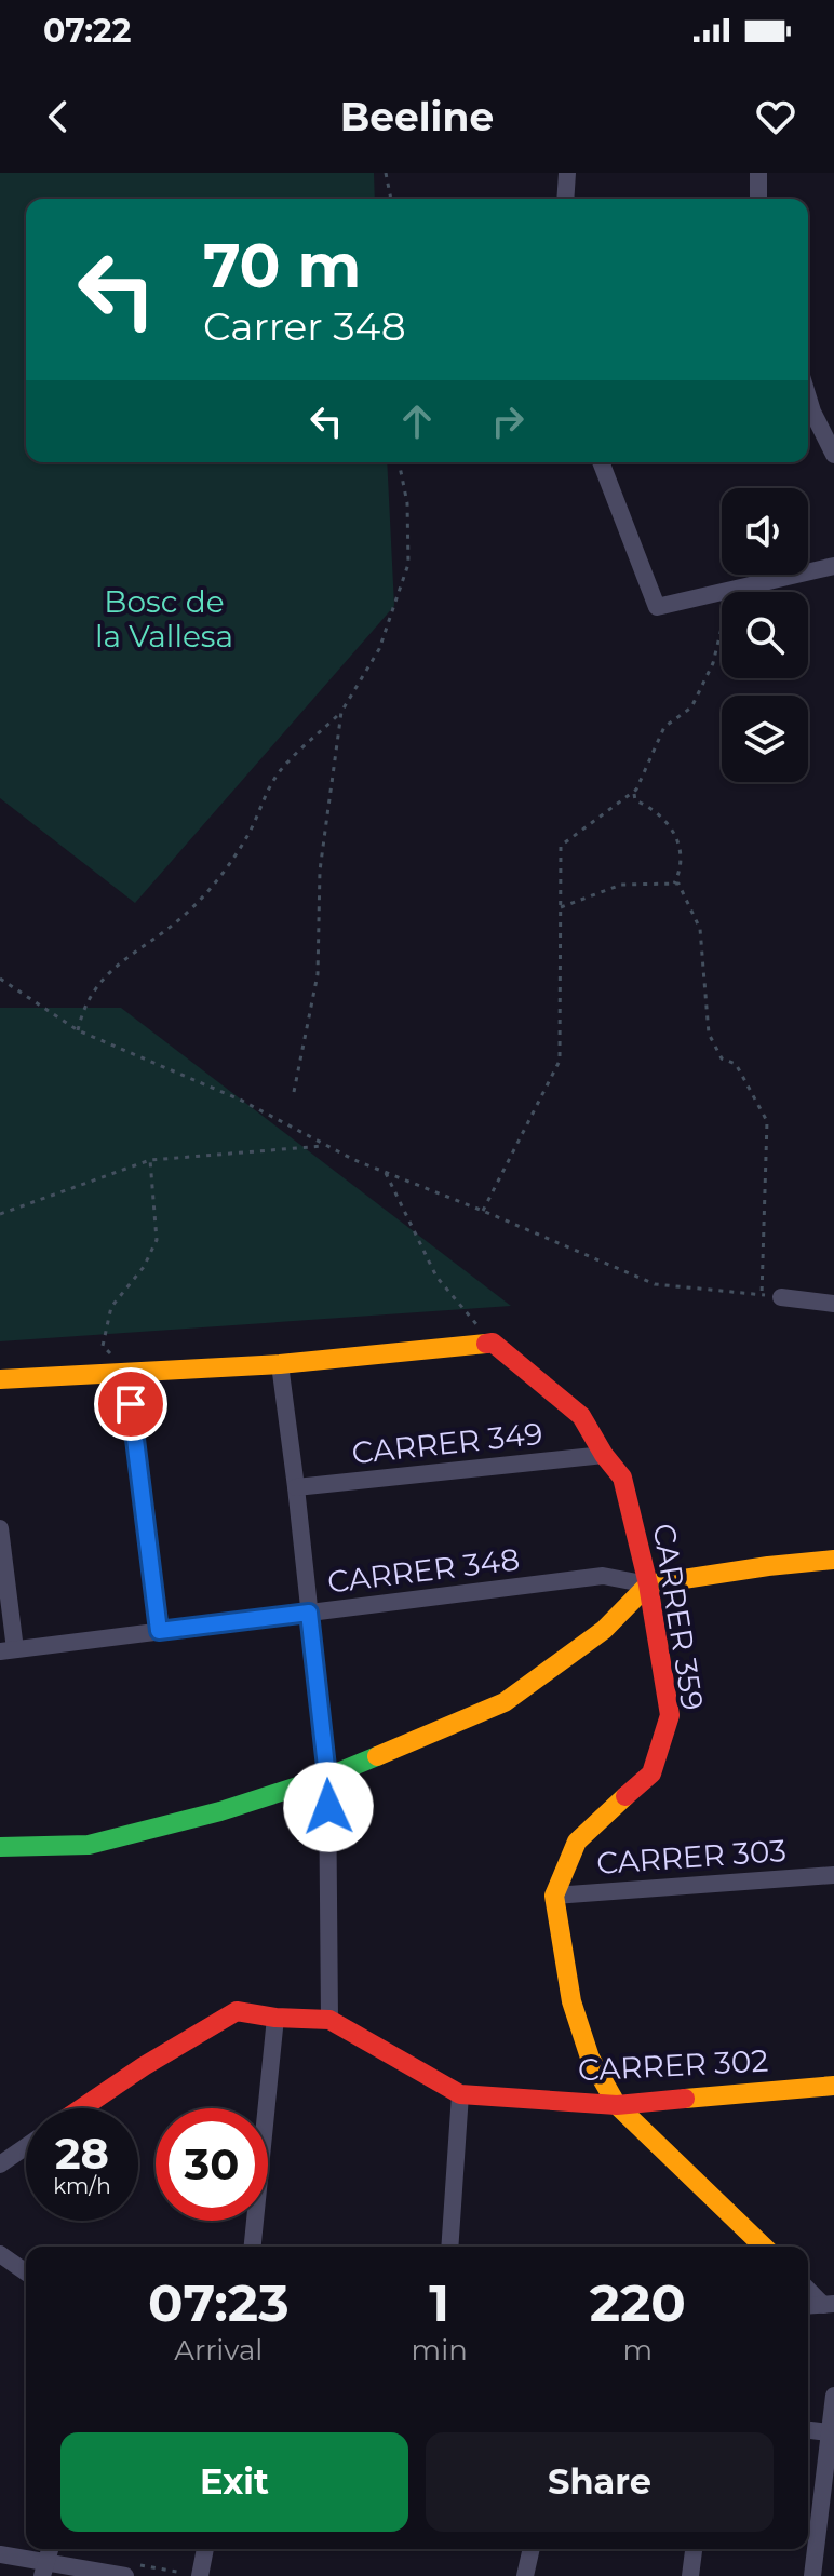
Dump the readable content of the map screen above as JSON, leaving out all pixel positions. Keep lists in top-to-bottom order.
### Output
{
  "streets": {
    "street": [
      "CARRER 349",
      "CARRER 348",
      "CARRER 359",
      "CARRER 303",
      "CARRER 302"
    ]
  },
  "crossings": [
    ["CARRER 349", "CARRER 359"],
    ["CARRER 348", "CARRER 359"],
    ["CARRER 359", "CARRER 303"]
  ],
  "parks": ["Bosc de la Vallesa"],
  "page": {
    "status": "07:22",
    "header": "Beeline",
    "turn": ["70 m", "Carrer 348"],
    "speed": "28 km/h",
    "limit": "30",
    "eta": [
      "07:23",
      "Arrival",
      "1",
      "min",
      "220",
      "m"
    ],
    "buttons": ["Exit", "Share"]
  }
}
